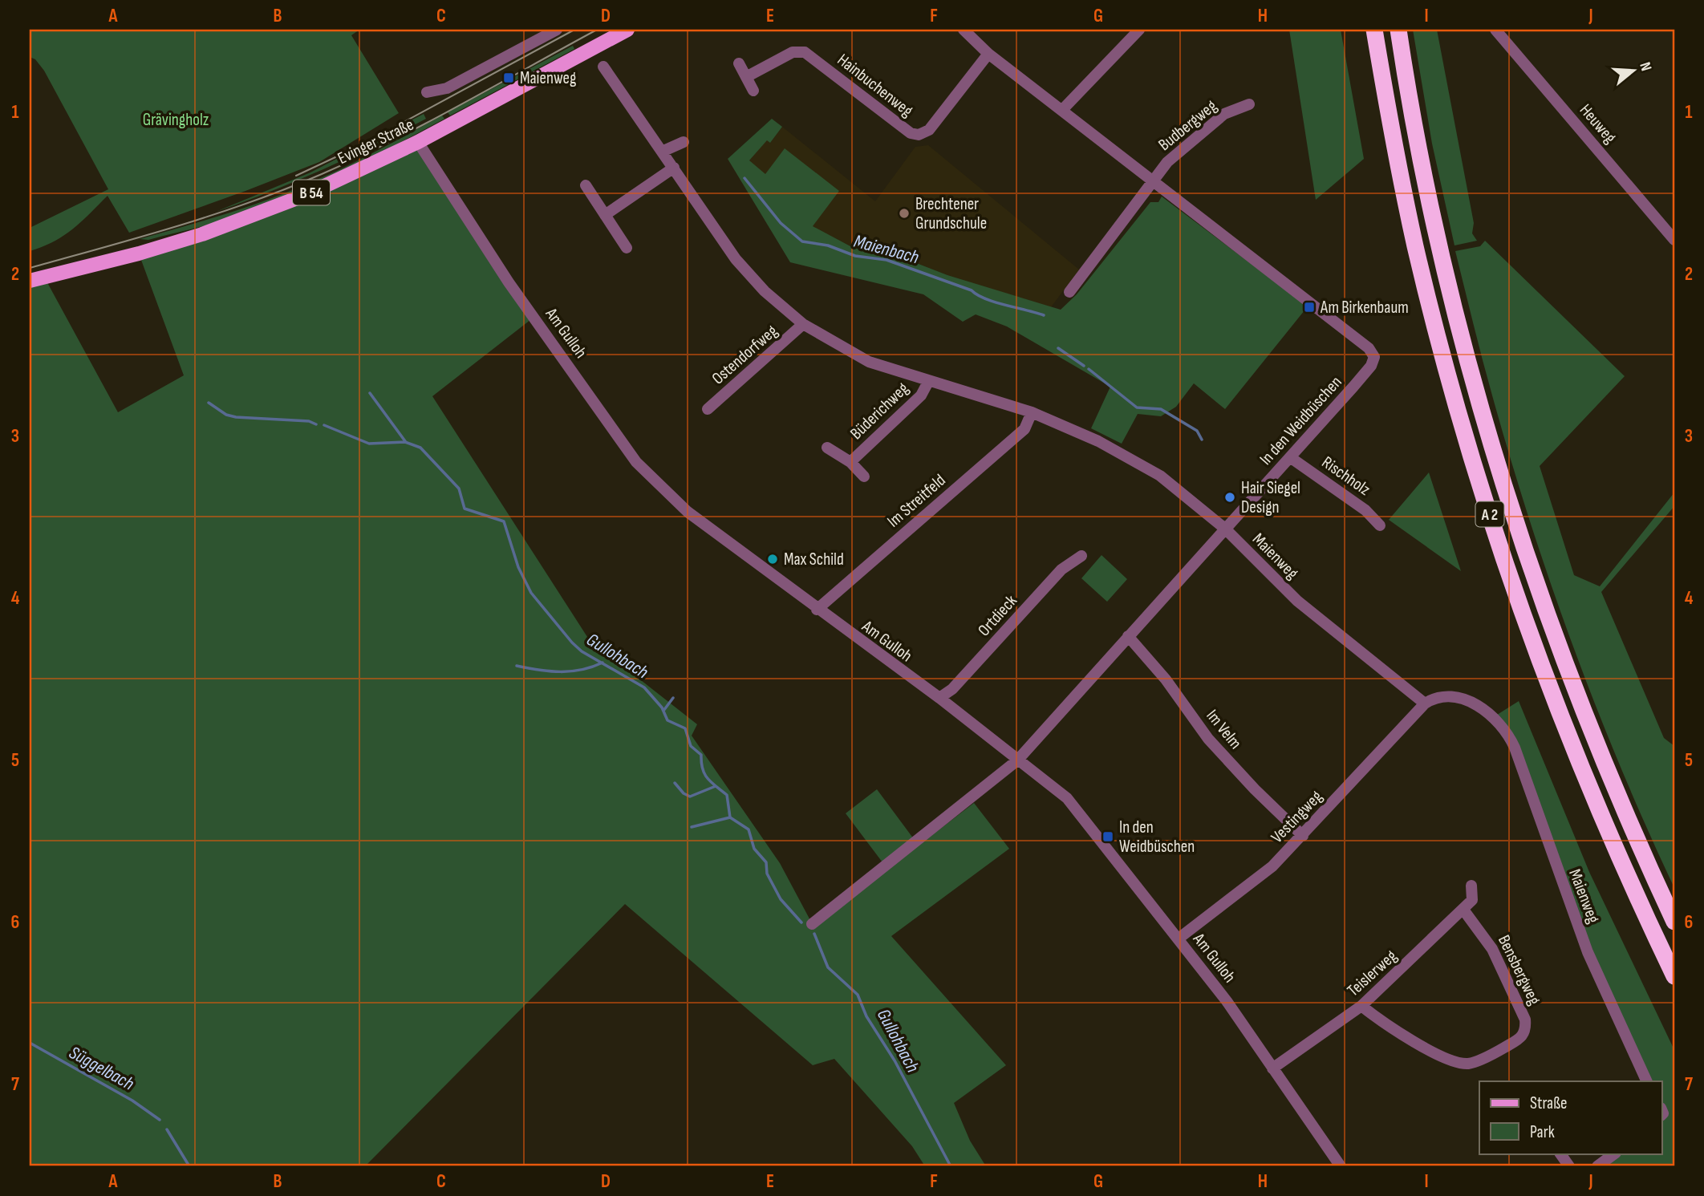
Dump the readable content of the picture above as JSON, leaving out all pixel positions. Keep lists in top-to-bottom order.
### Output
{
  "streets": {
    "highway": ["A 2"],
    "main road": ["Evinger Straße", "B 54"],
    "street": [
      "Hainbuchenweg",
      "Heuweg",
      "Budbergweg",
      "Am Gulloh",
      "Ostendorfweg",
      "Büderichweg",
      "In den Weidbüschen",
      "Rischholz",
      "Im Streitfeld",
      "Maienweg",
      "Ortdieck",
      "Im Velm",
      "Vestingweg",
      "Bensbergweg",
      "Teislerweg"
    ]
  },
  "crossings": [
    ["Budbergweg", "In den Weidbüschen"],
    ["Evinger Straße", "Am Gulloh"],
    ["Am Gulloh", "In den Weidbüschen"],
    ["Am Gulloh", "Im Streitfeld"],
    ["Am Gulloh", "Ortdieck"],
    ["Am Gulloh", "Vestingweg"],
    ["Am Gulloh", "Teislerweg"],
    ["Ostendorfweg", "Maienweg"],
    ["Büderichweg", "Maienweg"],
    ["In den Weidbüschen", "Rischholz"],
    ["In den Weidbüschen", "Maienweg"],
    ["In den Weidbüschen", "Im Velm"],
    ["Im Streitfeld", "Maienweg"],
    ["Maienweg", "Vestingweg"],
    ["Im Velm", "Vestingweg"],
    ["Bensbergweg", "Teislerweg"]
  ],
  "water": ["Maienbach", "Gullohbach", "Süggelbach"],
  "parks": ["Grävingholz"],
  "places": {
    "transit": ["Maienweg", "Am Birkenbaum", "In den Weidbüschen"],
    "other": ["Brechtener Grundschule", "Hair Siegel Design", "Max Schild"]
  },
  "legend": ["Straße", "Park"],
  "north": "right",
  "grid": {
    "columns": [
      "A",
      "B",
      "C",
      "D",
      "E",
      "F",
      "G",
      "H",
      "I",
      "J"
    ],
    "rows": [
      "1",
      "2",
      "3",
      "4",
      "5",
      "6",
      "7"
    ]
  }
}
